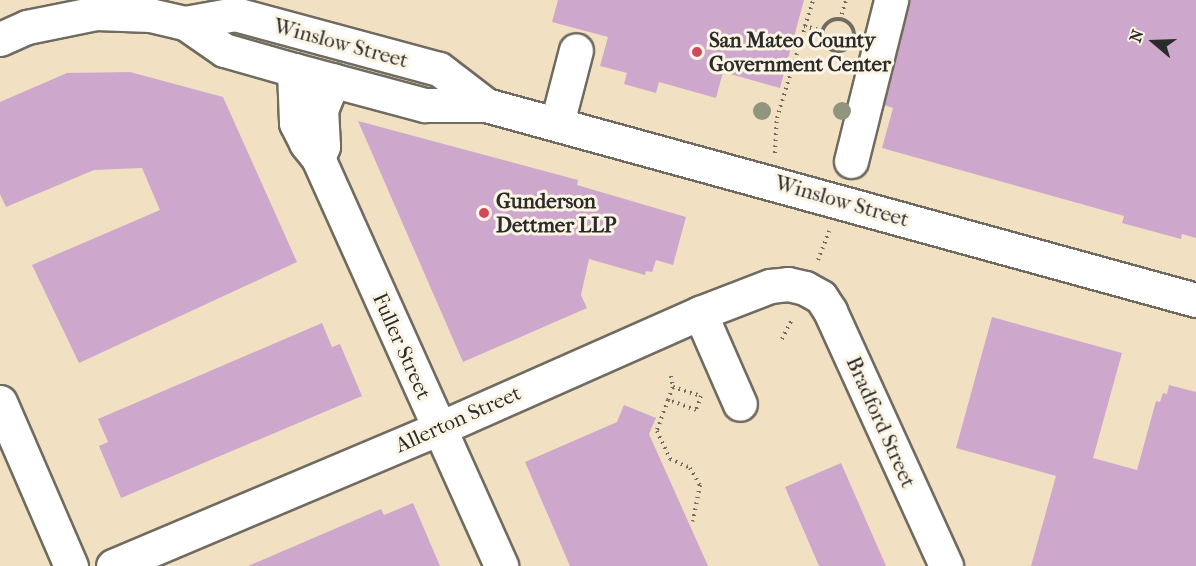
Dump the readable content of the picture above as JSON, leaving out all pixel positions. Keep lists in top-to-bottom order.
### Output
{
  "streets": {
    "street": [
      "Winslow Street",
      "Fuller Street",
      "Allerton Street",
      "Bradford Street"
    ]
  },
  "crossings": [
    ["Winslow Street", "Fuller Street"],
    ["Fuller Street", "Allerton Street"],
    ["Allerton Street", "Bradford Street"]
  ],
  "places": ["San Mateo County Government Center", "Gunderson Dettmer LLP"],
  "north": "left"
}
